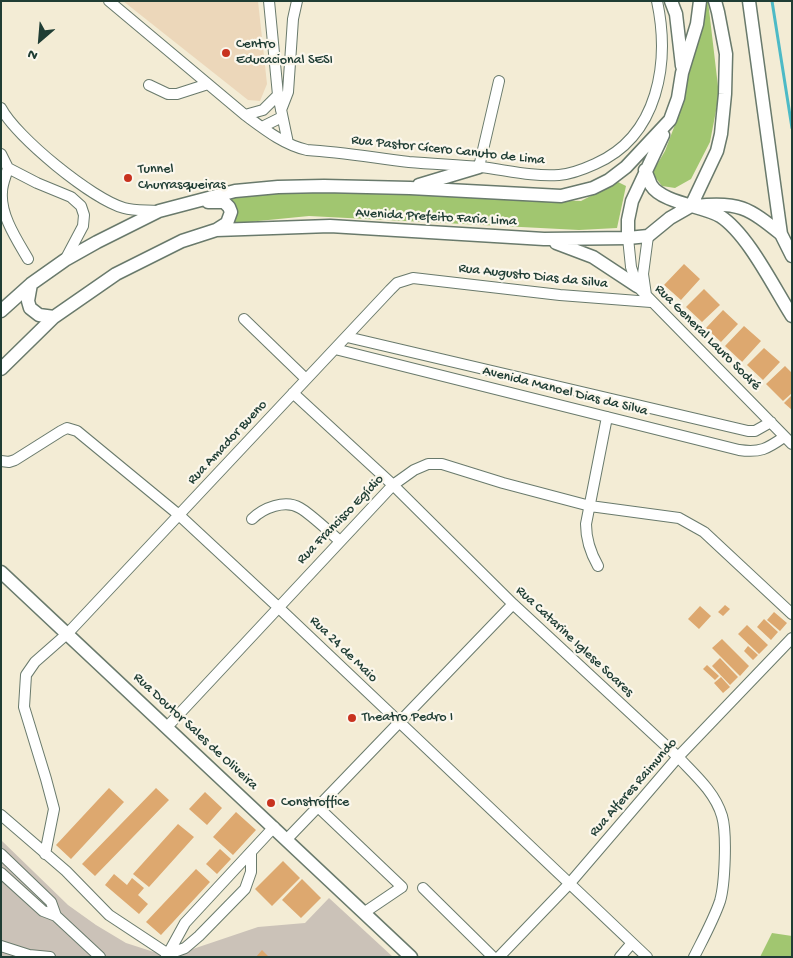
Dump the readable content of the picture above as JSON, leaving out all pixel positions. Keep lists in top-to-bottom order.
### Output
{
  "streets": {
    "main road": ["Avenida Prefeito Faria Lima", "Rua Doutor Sales de Oliveira"],
    "street": [
      "Rua Pastor Cícero Canuto de Lima",
      "Rua Augusto Dias da Silva",
      "Rua General Lauro Sodré",
      "Avenida Manoel Dias da Silva",
      "Rua Amador Bueno",
      "Rua Francisco Egídio",
      "Rua Catarine Iglese Soares",
      "Rua 24 de Maio",
      "Rua Alferes Raimundo"
    ]
  },
  "crossings": [
    ["Avenida Prefeito Faria Lima", "Rua General Lauro Sodré"],
    ["Rua Augusto Dias da Silva", "Rua General Lauro Sodré"],
    ["Rua Augusto Dias da Silva", "Rua Amador Bueno"],
    ["Rua General Lauro Sodré", "Avenida Manoel Dias da Silva"],
    ["Avenida Manoel Dias da Silva", "Rua Amador Bueno"],
    ["Rua Amador Bueno", "Rua Catarine Iglese Soares"],
    ["Rua Amador Bueno", "Rua 24 de Maio"],
    ["Rua Amador Bueno", "Rua Doutor Sales de Oliveira"],
    ["Rua Francisco Egídio", "Rua Catarine Iglese Soares"],
    ["Rua Francisco Egídio", "Rua 24 de Maio"],
    ["Rua Francisco Egídio", "Rua Doutor Sales de Oliveira"],
    ["Rua Catarine Iglese Soares", "Rua Alferes Raimundo"],
    ["Rua 24 de Maio", "Rua Alferes Raimundo"]
  ],
  "places": [
    "Centro Educacional SESI",
    "Tunnel Churrasqueiras",
    "Theatro Pedro I",
    "Constroffice"
  ],
  "north": "bottom left"
}
